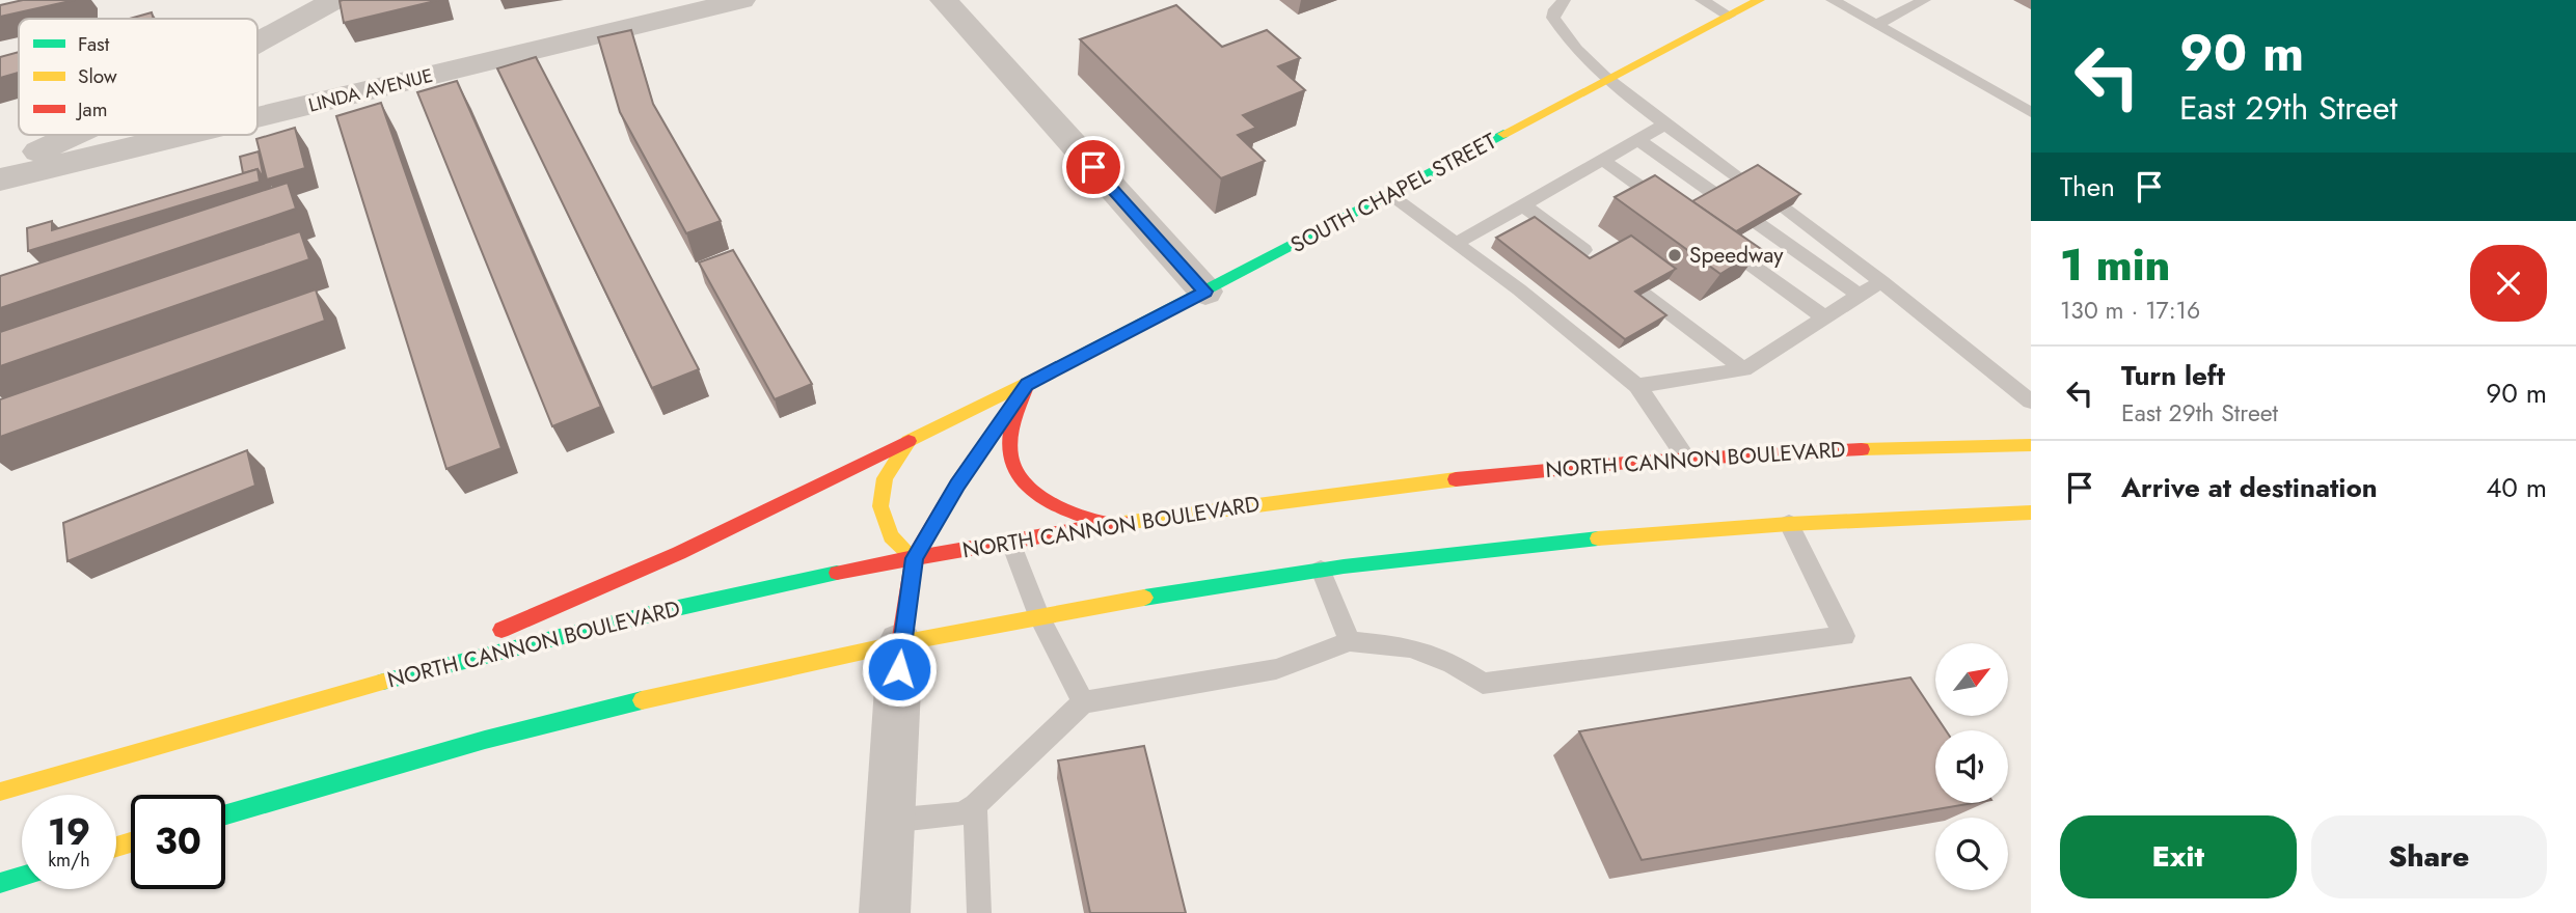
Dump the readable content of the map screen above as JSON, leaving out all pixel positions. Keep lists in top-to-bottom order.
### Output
{
  "streets": {
    "main road": ["SOUTH CHAPEL STREET", "NORTH CANNON BOULEVARD"],
    "street": ["LINDA AVENUE"]
  },
  "crossings": [
    ["SOUTH CHAPEL STREET", "NORTH CANNON BOULEVARD"]
  ],
  "places": ["Speedway"],
  "legend": ["Fast", "Slow", "Jam"],
  "north": "top right",
  "page": {
    "turn": ["90 m", "East 29th Street"],
    "then": "Then",
    "heading": ["1 min", "130 m · 17:16"],
    "list": [
      {
        "name": "Turn left",
        "note": "East 29th Street",
        "value": "90 m"
      },
      {
        "name": "Arrive at destination",
        "value": "40 m"
      }
    ],
    "speed": "19 km/h",
    "limit": "30",
    "buttons": ["Exit", "Share"]
  }
}
